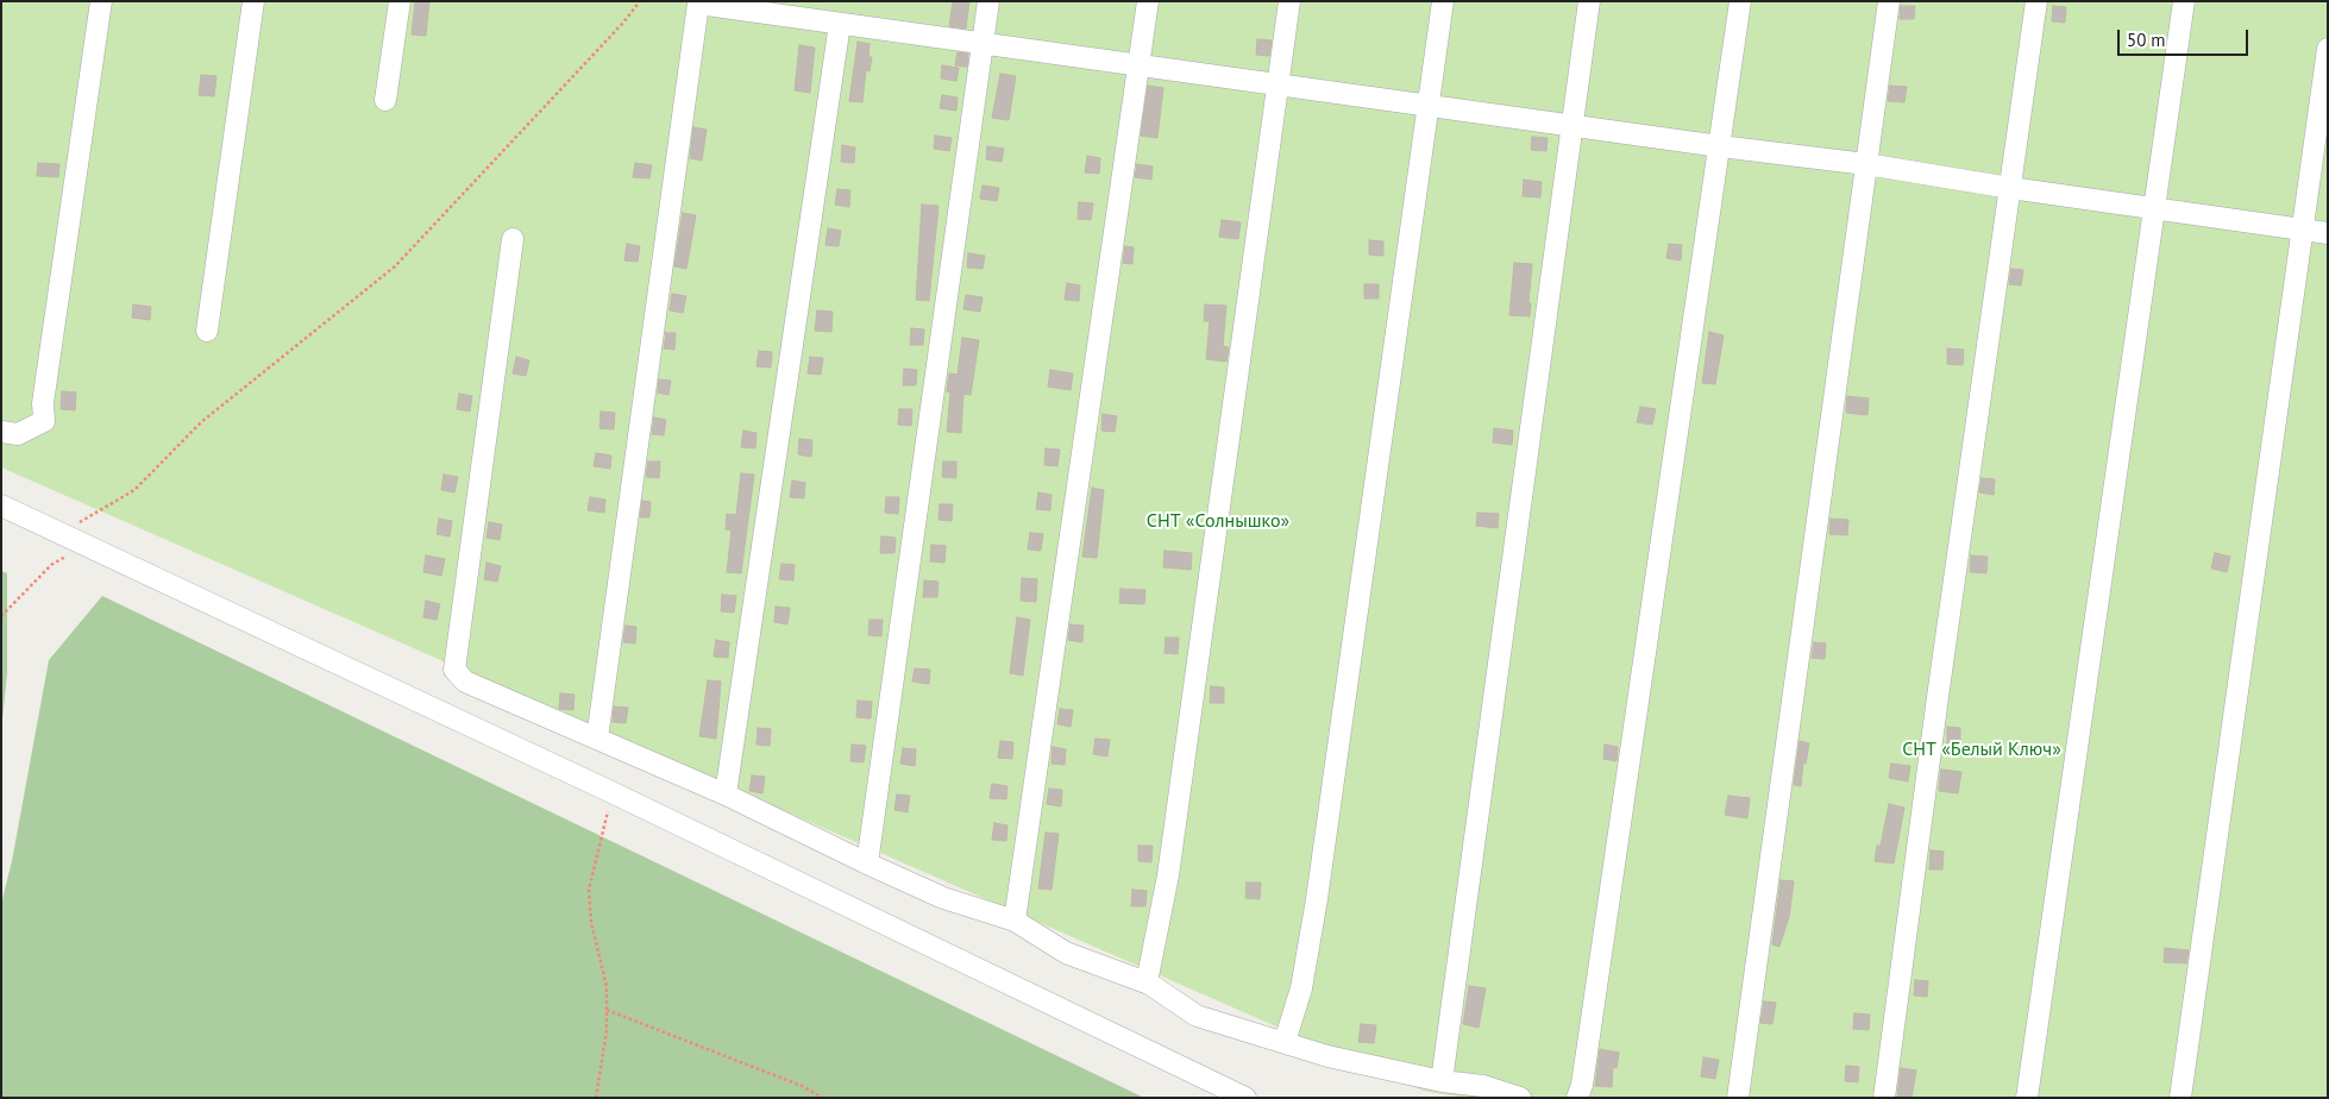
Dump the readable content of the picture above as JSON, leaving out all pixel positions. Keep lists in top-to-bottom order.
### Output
{
  "parks": ["СНТ «Солнышко»", "СНТ «Белый Ключ»"],
  "scale_bar": "50 m"
}
